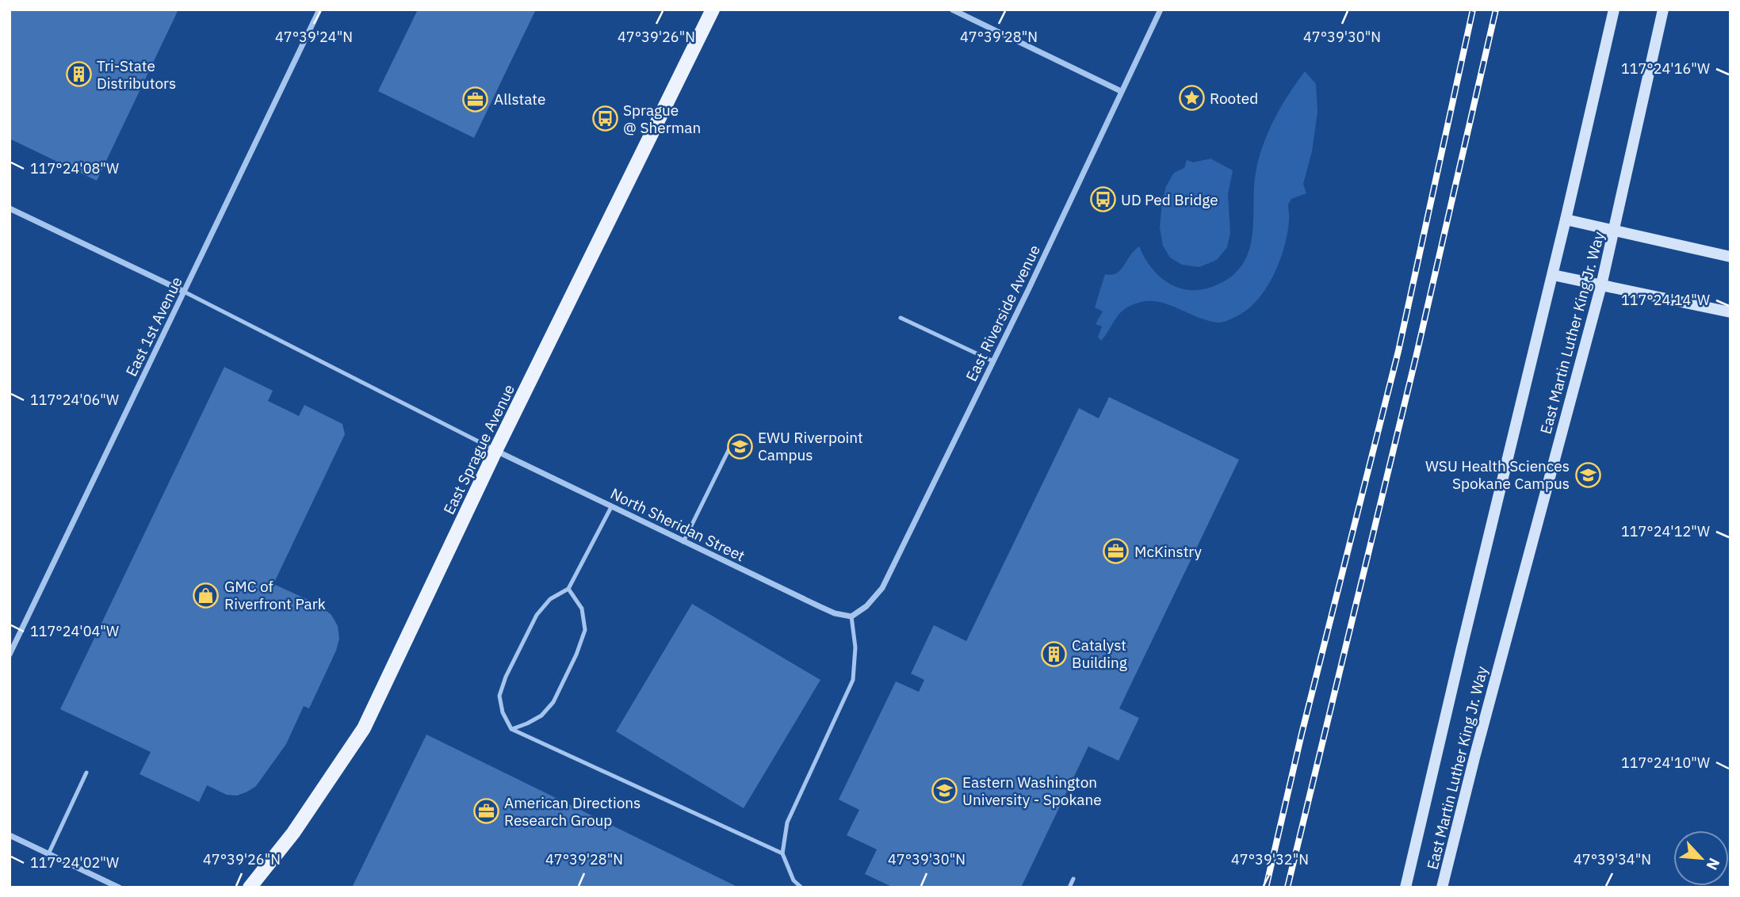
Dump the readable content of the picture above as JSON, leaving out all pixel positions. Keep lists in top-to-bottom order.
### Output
{
  "streets": {
    "main road": ["East Sprague Avenue"],
    "street": [
      "East Riverside Avenue",
      "East 1st Avenue",
      "East Martin Luther King Jr. Way",
      "North Sheridan Street"
    ]
  },
  "crossings": [
    ["East Riverside Avenue", "North Sheridan Street"],
    ["East Sprague Avenue", "North Sheridan Street"]
  ],
  "places": {
    "building": ["Tri-State Distributors", "Catalyst Building"],
    "place": ["Rooted"],
    "office": ["Allstate", "McKinstry", "American Directions Research Group"],
    "bus stop": ["Sprague @ Sherman", "UD Ped Bridge"],
    "school or university": ["EWU Riverpoint Campus", "WSU Health Sciences Spokane Campus", "Eastern Washington University - Spokane"],
    "shop": ["GMC of Riverfront Park"]
  },
  "north": "bottom right",
  "coordinates": [
    "47°39'24\"N",
    "47°39'26\"N",
    "47°39'28\"N",
    "47°39'30\"N",
    "117°24'16\"W",
    "117°24'08\"W",
    "117°24'14\"W",
    "117°24'06\"W",
    "117°24'12\"W",
    "117°24'04\"W",
    "117°24'10\"W",
    "47°39'32\"N",
    "47°39'34\"N",
    "117°24'02\"W"
  ]
}
